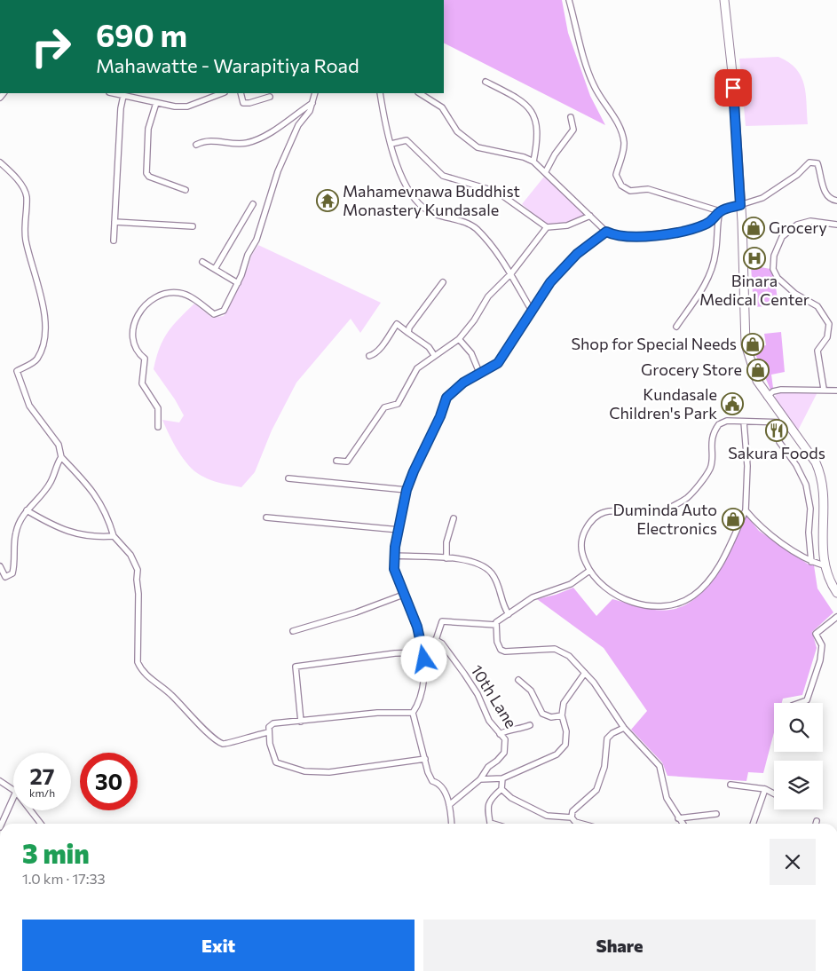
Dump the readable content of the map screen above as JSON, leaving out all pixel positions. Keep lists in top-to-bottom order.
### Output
{
  "streets": {
    "street": ["10th Lane"]
  },
  "places": {
    "temple": ["Mahamevnawa Buddhist Monastery Kundasale"],
    "shop": [
      "Grocery",
      "Shop for Special Needs",
      "Grocery Store",
      "Duminda Auto Electronics"
    ],
    "hospital": ["Binara Medical Center"],
    "public building": ["Kundasale Children's Park"],
    "restaurant": ["Sakura Foods"]
  },
  "page": {
    "turn": ["690 m", "Mahawatte - Warapitiya Road"],
    "speed": "27 km/h",
    "limit": "30",
    "heading": ["3 min", "1.0 km · 17:33"],
    "buttons": ["Exit", "Share"]
  }
}
